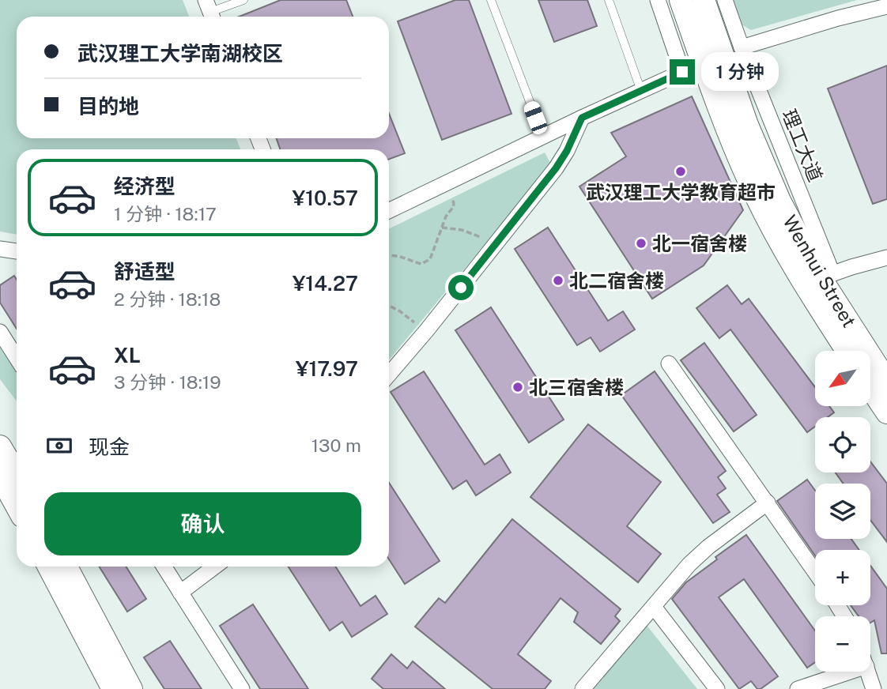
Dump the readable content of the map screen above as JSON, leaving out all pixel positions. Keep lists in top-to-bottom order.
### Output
{
  "streets": {
    "main road": ["Wenhui Street"],
    "street": ["理工大道"]
  },
  "crossings": [
    ["理工大道", "Wenhui Street"]
  ],
  "places": [
    "武汉理工大学教育超市",
    "北一宿舍楼",
    "北二宿舍楼",
    "北三宿舍楼"
  ],
  "north": "bottom left",
  "page": {
    "banner": ["武汉理工大学南湖校区", "目的地"],
    "bubble": "1 分钟",
    "list": [
      {
        "name": "经济型",
        "note": "1 分钟 · 18:17",
        "value": "¥10.57"
      },
      {
        "name": "舒适型",
        "note": "2 分钟 · 18:18",
        "value": "¥14.27"
      },
      {
        "name": "XL",
        "note": "3 分钟 · 18:19",
        "value": "¥17.97"
      }
    ],
    "map_buttons": ["+", "−"],
    "pay": ["现金", "130 m"],
    "buttons": "确认"
  }
}
